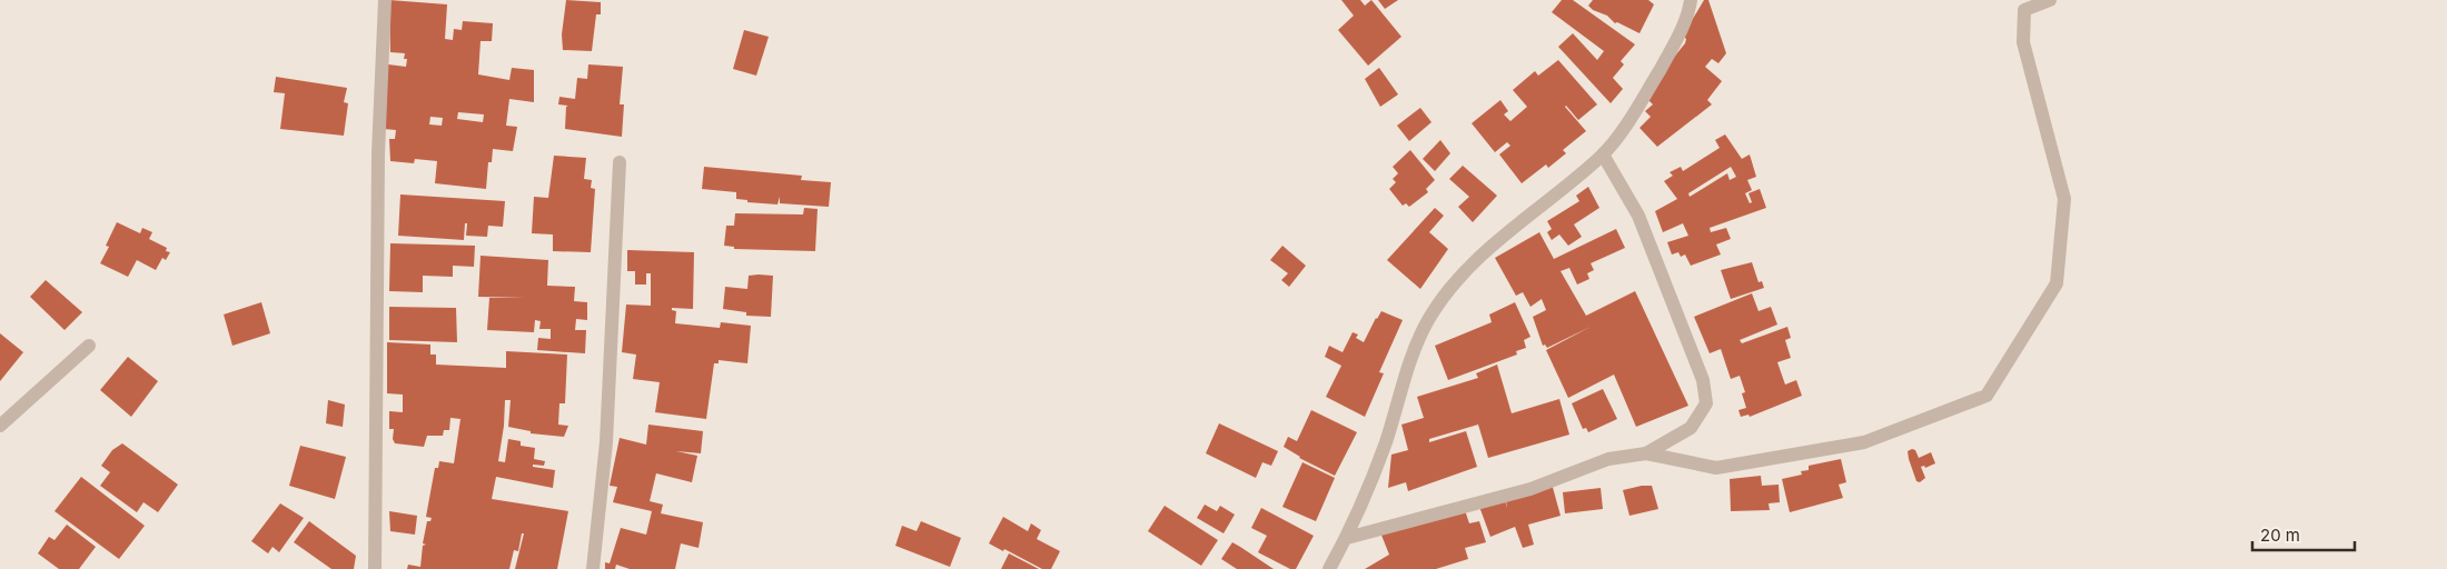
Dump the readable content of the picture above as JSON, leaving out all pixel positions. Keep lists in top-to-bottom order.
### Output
{
  "scale_bar": "20 m"
}
